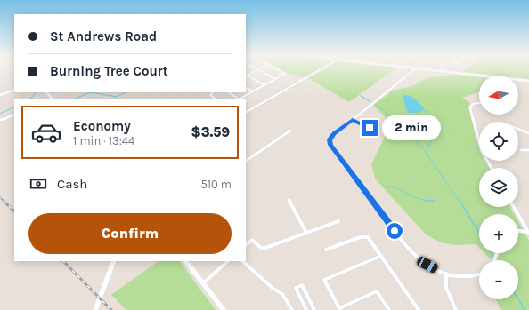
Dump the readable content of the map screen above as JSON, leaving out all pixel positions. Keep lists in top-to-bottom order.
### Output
{
  "north": "left",
  "page": {
    "banner": ["St Andrews Road", "Burning Tree Court"],
    "map_buttons": ["+", "−"],
    "list": [
      {
        "name": "Economy",
        "note": "1 min · 13:44",
        "value": "$3.59"
      }
    ],
    "bubble": "2 min",
    "pay": ["Cash", "510 m"],
    "buttons": "Confirm"
  }
}
